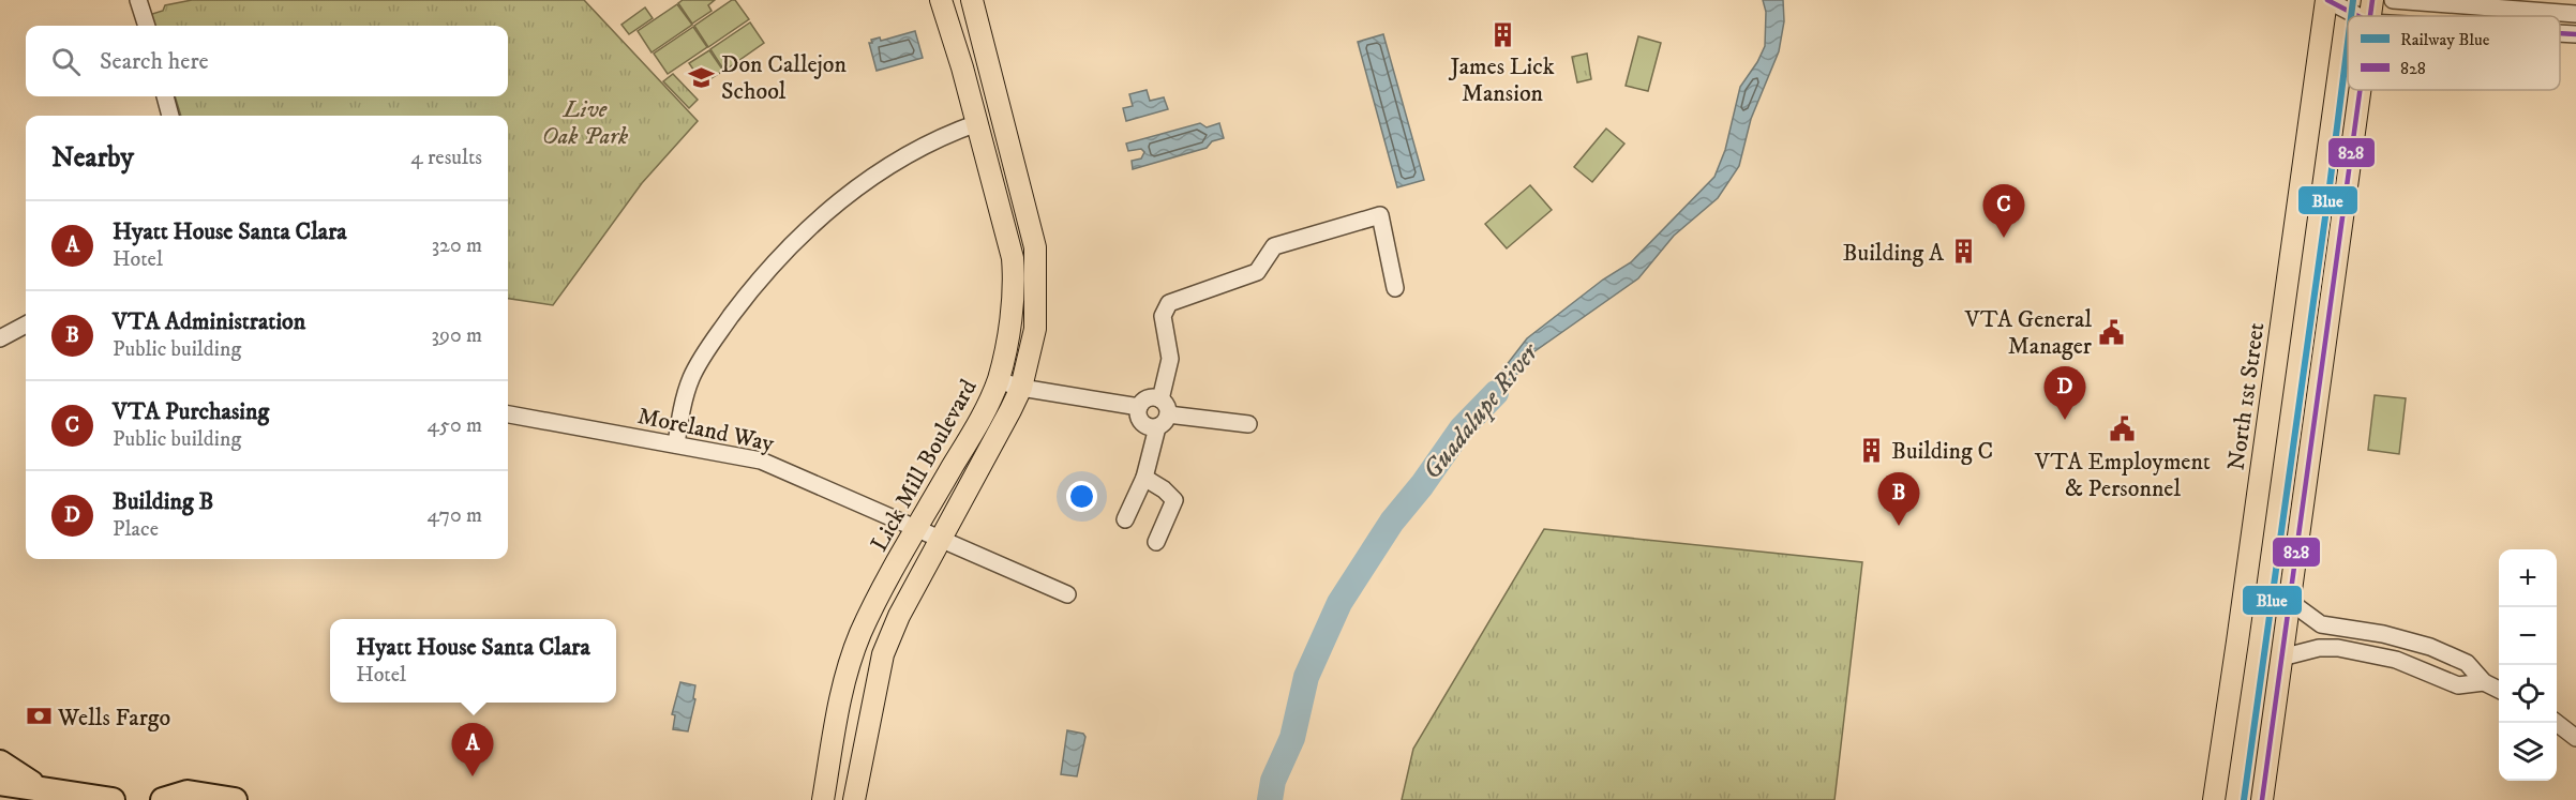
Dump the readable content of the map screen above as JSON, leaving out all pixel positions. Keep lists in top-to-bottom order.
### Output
{
  "streets": {
    "main road": ["North 1st Street", "Lick Mill Boulevard"],
    "street": ["Moreland Way"]
  },
  "crossings": [
    ["Moreland Way", "Lick Mill Boulevard"]
  ],
  "water": ["Guadalupe River"],
  "parks": ["Live Oak Park"],
  "places": {
    "building": ["James Lick Mansion", "Building A", "Building C"],
    "school or university": ["Don Callejon School"],
    "public building": ["VTA General Manager", "VTA Employment & Personnel"],
    "bank": ["Wells Fargo"]
  },
  "lines": ["rail line Blue", "transit line 828"],
  "legend": ["Railway Blue", "828"],
  "page": {
    "search": "Search here",
    "heading": ["Nearby", "4 results"],
    "pins": [
      "C",
      "D",
      "B",
      "A"
    ],
    "list": [
      {
        "mark": "A",
        "name": "Hyatt House Santa Clara",
        "note": "Hotel",
        "value": "320 m"
      },
      {
        "mark": "B",
        "name": "VTA Administration",
        "note": "Public building",
        "value": "390 m"
      },
      {
        "mark": "C",
        "name": "VTA Purchasing",
        "note": "Public building",
        "value": "450 m"
      },
      {
        "mark": "D",
        "name": "Building B",
        "note": "Place",
        "value": "470 m"
      }
    ],
    "map_buttons": ["+", "−"],
    "popup": ["Hyatt House Santa Clara", "Hotel"]
  }
}
